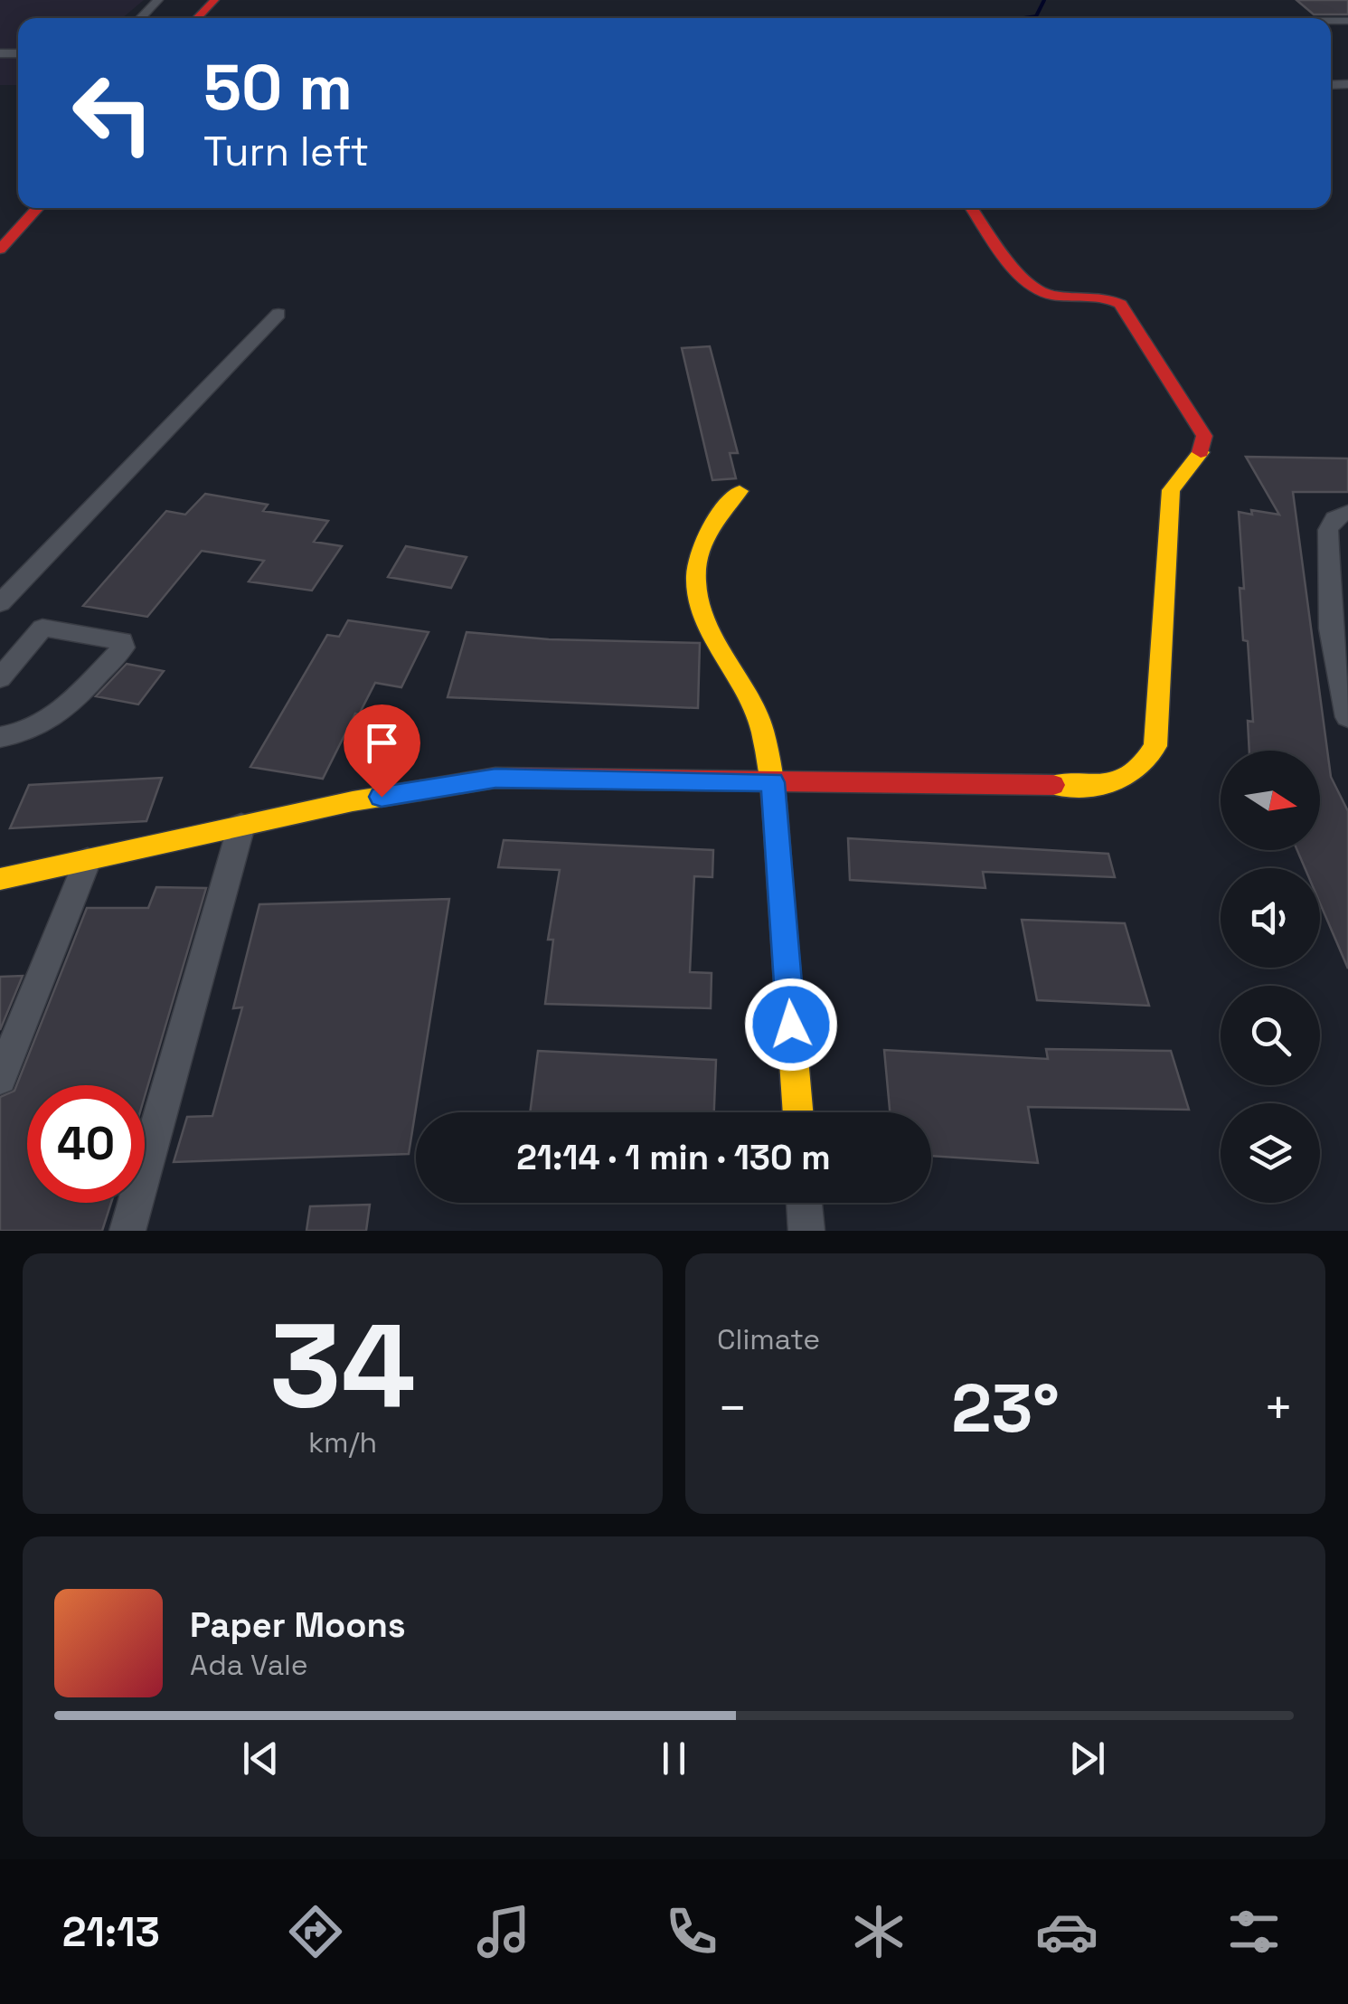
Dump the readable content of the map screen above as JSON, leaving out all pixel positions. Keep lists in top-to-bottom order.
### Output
{
  "north": "right",
  "page": {
    "turn": ["50 m", "Turn left"],
    "limit": "40",
    "trip": "21:14 · 1 min · 130 m",
    "tile": [
      ["34", "km/h"],
      "Climate"
    ],
    "heat": ["−", "23°", "+"],
    "song": ["Paper Moons", "Ada Vale"],
    "tabs": "21:13"
  }
}
